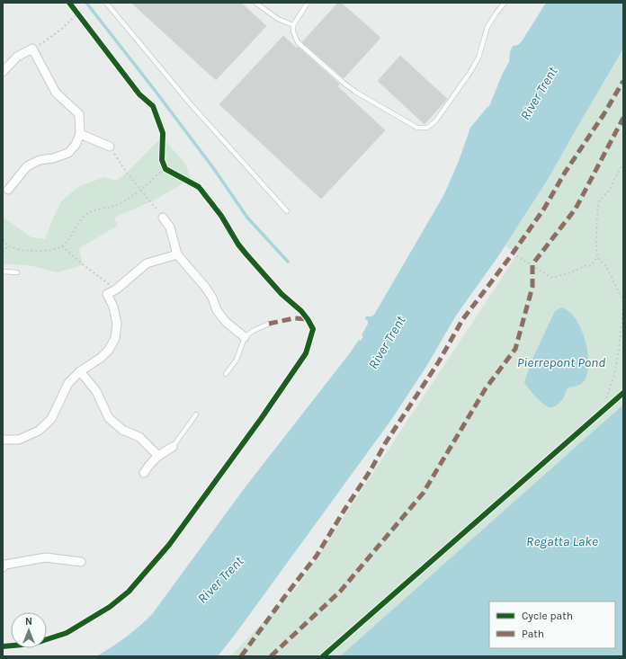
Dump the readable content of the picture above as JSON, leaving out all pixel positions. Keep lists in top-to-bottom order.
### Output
{
  "water": ["River Trent", "Pierrepont Pond", "Regatta Lake"],
  "legend": ["Cycle path", "Path"],
  "north": "top"
}
